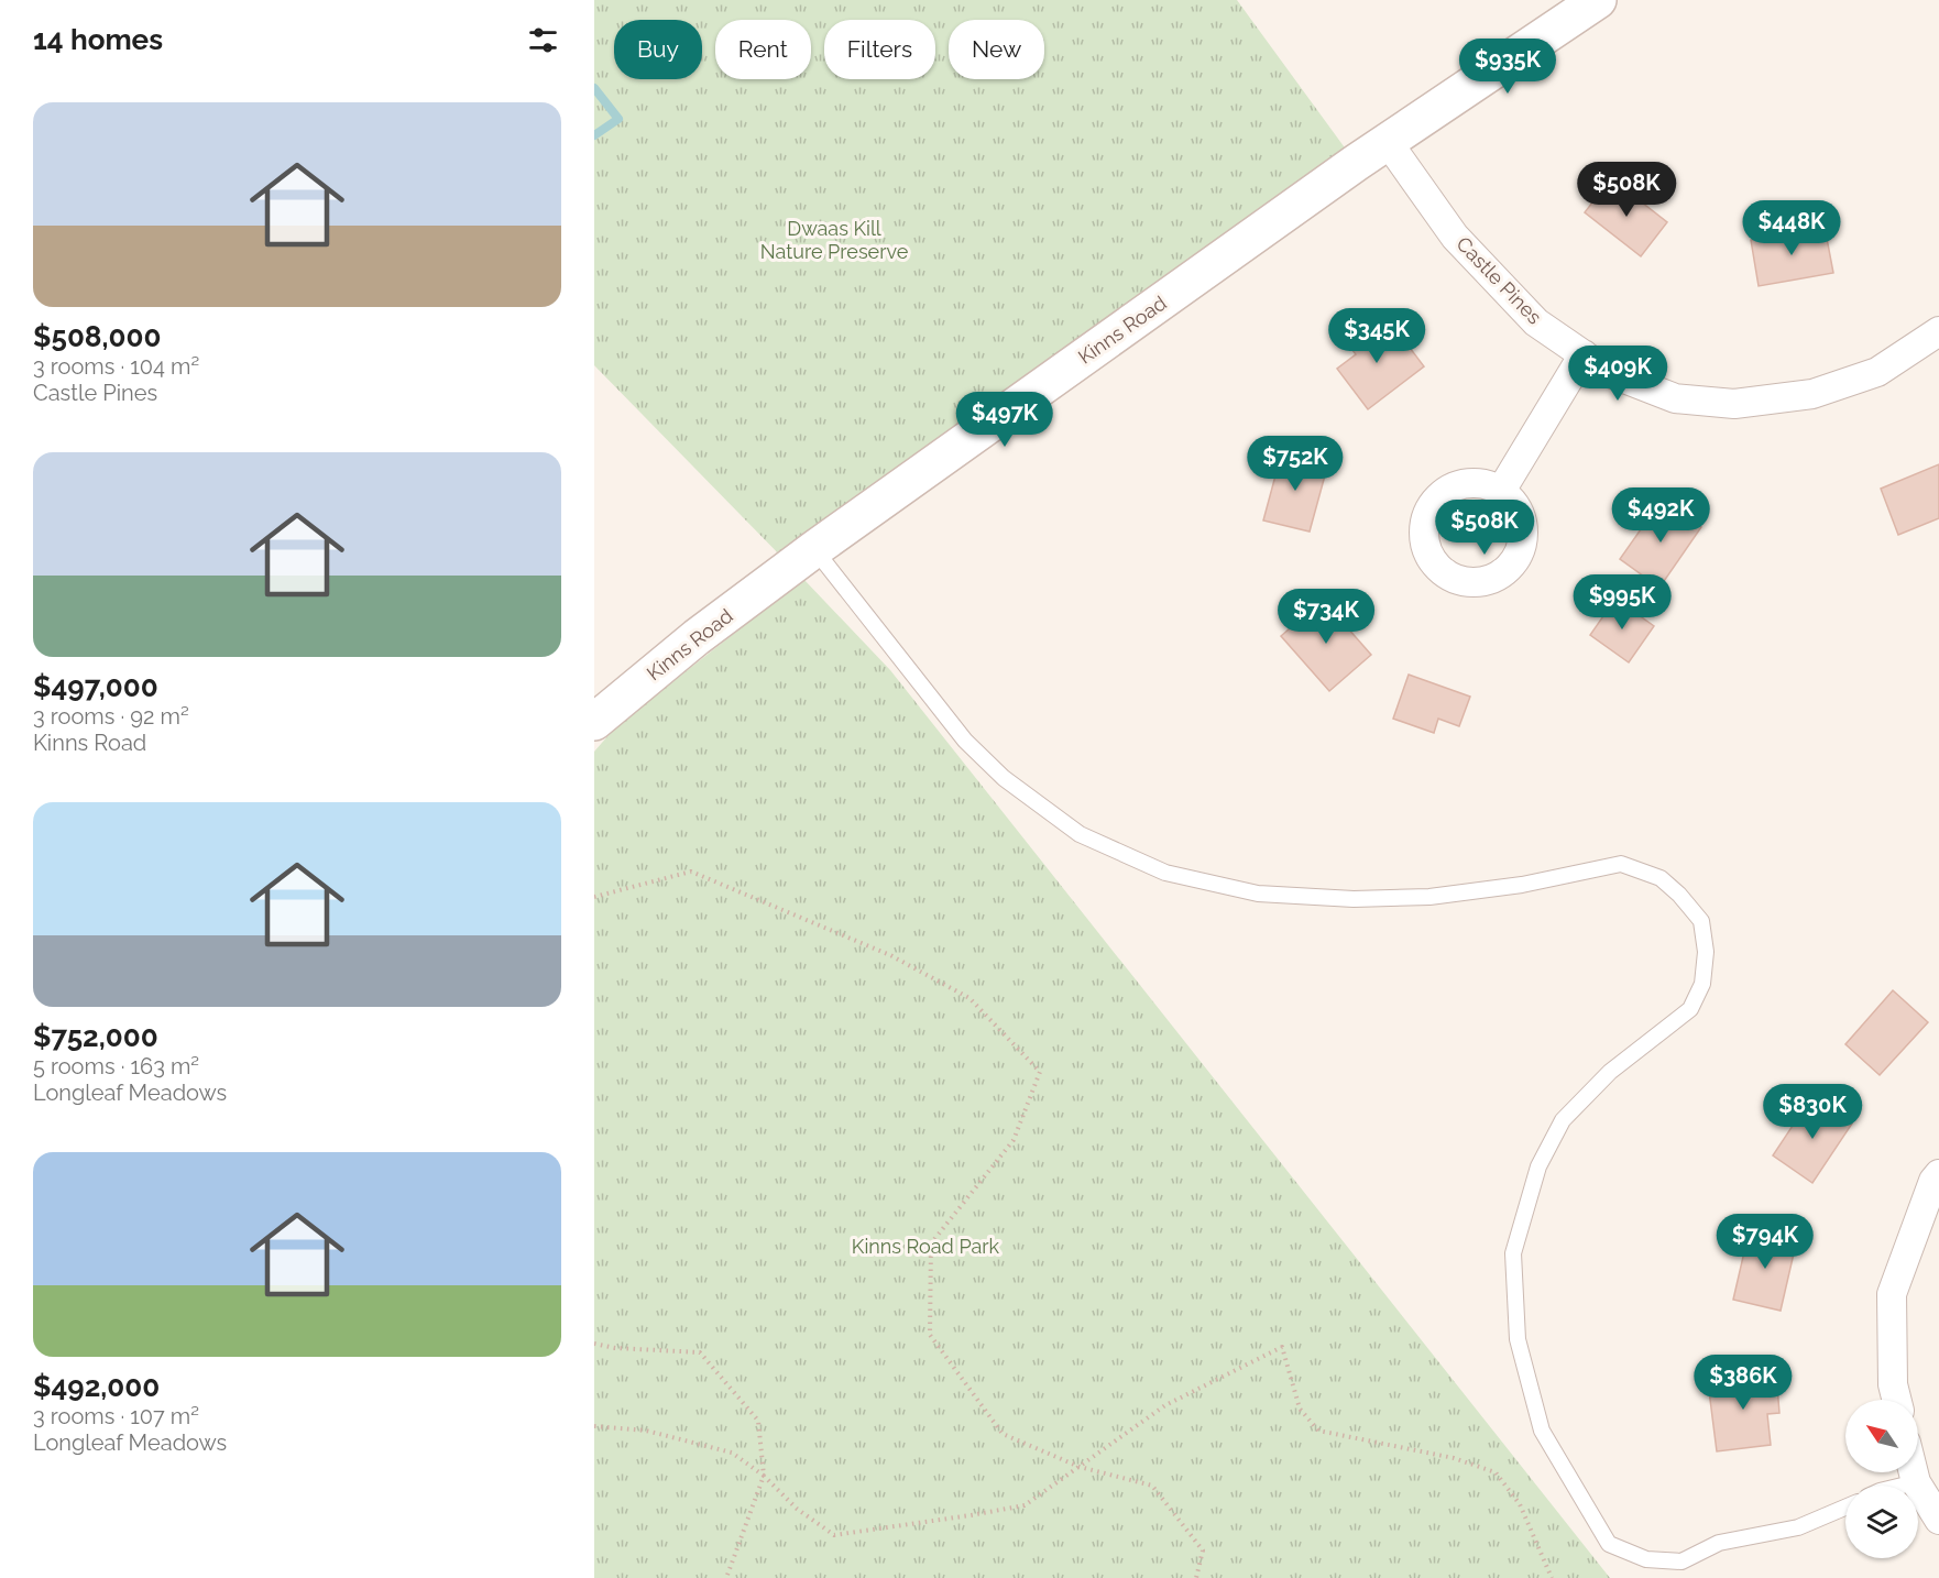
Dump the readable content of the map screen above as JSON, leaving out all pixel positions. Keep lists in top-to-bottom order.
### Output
{
  "streets": {
    "street": ["Castle Pines", "Kinns Road"]
  },
  "crossings": [
    ["Castle Pines", "Kinns Road"]
  ],
  "parks": ["Dwaas Kill Nature Preserve", "Kinns Road Park"],
  "north": "top left",
  "page": {
    "heading": "14 homes",
    "chip": [
      "Buy",
      "Rent",
      "Filters",
      "New"
    ],
    "price": [
      "$935K",
      "$508K",
      "$448K",
      "$345K",
      "$409K",
      "$497K",
      "$752K",
      "$492K",
      "$508K",
      "$995K",
      "$734K",
      "$830K",
      "$794K",
      "$386K"
    ],
    "list": [
      {
        "name": "$508,000",
        "note": "3 rooms · 104 m² · Castle Pines"
      },
      {
        "name": "$497,000",
        "note": "3 rooms · 92 m² · Kinns Road"
      },
      {
        "name": "$752,000",
        "note": "5 rooms · 163 m² · Longleaf Meadows"
      },
      {
        "name": "$492,000",
        "note": "3 rooms · 107 m² · Longleaf Meadows"
      }
    ]
  }
}
